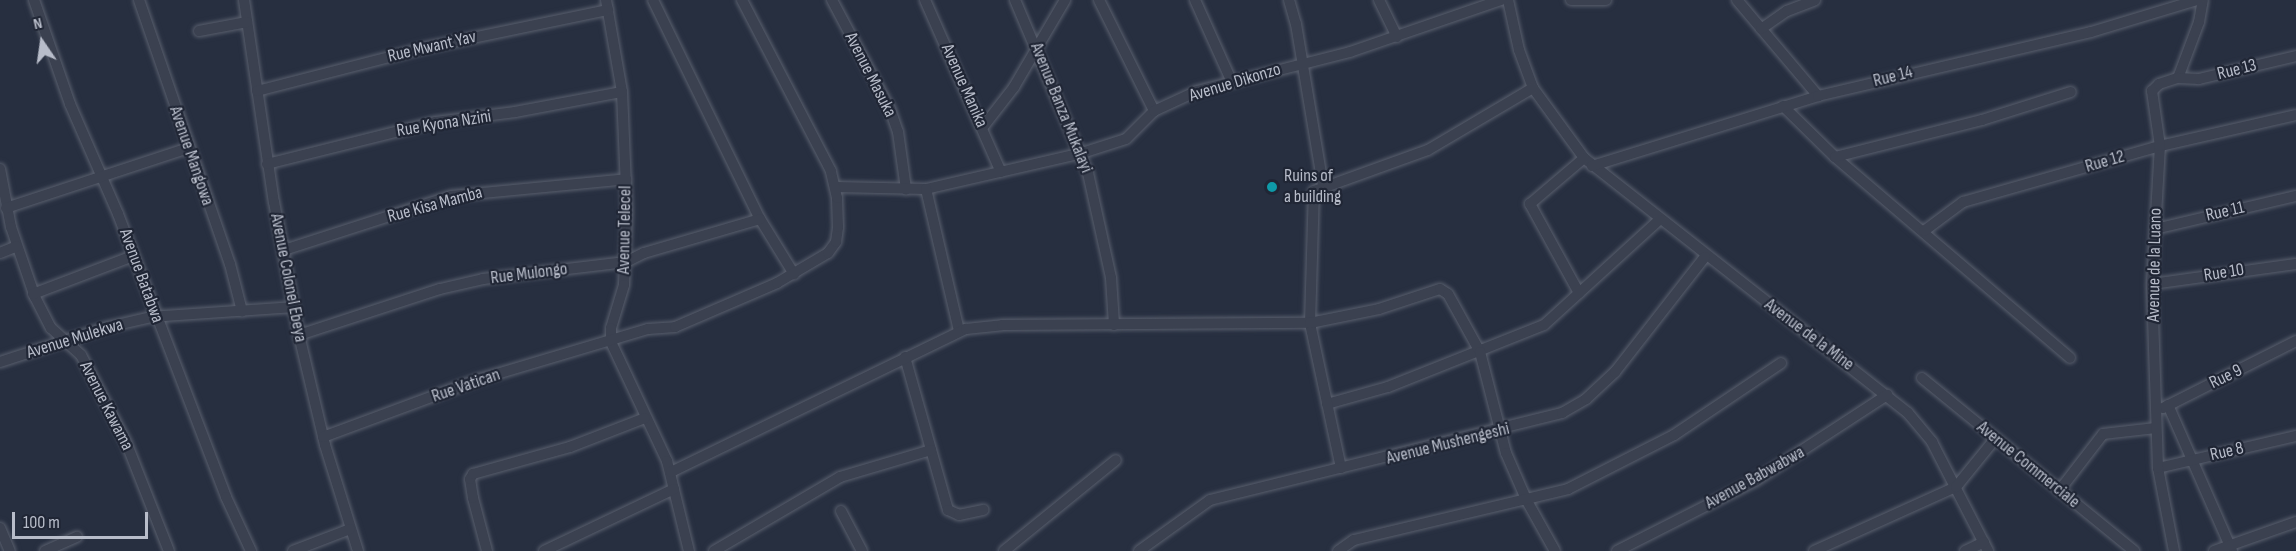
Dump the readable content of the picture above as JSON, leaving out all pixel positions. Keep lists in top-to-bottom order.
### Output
{
  "streets": {
    "street": [
      "Rue Mwant Yav",
      "Rue 13",
      "Avenue Masuka",
      "Rue 14",
      "Avenue Dikonzo",
      "Avenue Manika",
      "Avenue Banza Mukalayi",
      "Rue Kyona Nzini",
      "Avenue Mangowa",
      "Rue 12",
      "Rue Kisa Mamba",
      "Rue 11",
      "Avenue Telecel",
      "Avenue de la Luano",
      "Rue 10",
      "Rue Mulongo",
      "Avenue Batabwa",
      "Avenue Colonel Ebeya",
      "Avenue de la Mine",
      "Avenue Mulekwa",
      "Rue 9",
      "Rue Vatican",
      "Avenue Kawama",
      "Avenue Mushengeshi",
      "Rue 8",
      "Avenue Commerciale",
      "Avenue Babwabwa"
    ]
  },
  "crossings": [
    ["Rue Mwant Yav", "Avenue Telecel"],
    ["Rue Mwant Yav", "Avenue Colonel Ebeya"],
    ["Rue 13", "Avenue de la Luano"],
    ["Avenue Masuka", "Avenue Dikonzo"],
    ["Rue 14", "Avenue de la Mine"],
    ["Avenue Dikonzo", "Avenue Manika"],
    ["Avenue Dikonzo", "Avenue Banza Mukalayi"],
    ["Avenue Dikonzo", "Rue Vatican"],
    ["Rue Kyona Nzini", "Avenue Telecel"],
    ["Rue Kyona Nzini", "Avenue Colonel Ebeya"],
    ["Avenue Mangowa", "Avenue Mulekwa"],
    ["Rue 12", "Avenue de la Luano"],
    ["Rue Kisa Mamba", "Avenue Telecel"],
    ["Rue Kisa Mamba", "Avenue Colonel Ebeya"],
    ["Rue 11", "Avenue de la Luano"],
    ["Avenue Telecel", "Rue Mulongo"],
    ["Avenue Telecel", "Rue Vatican"],
    ["Avenue de la Luano", "Rue 10"],
    ["Avenue de la Luano", "Rue 9"],
    ["Avenue de la Luano", "Rue 8"],
    ["Rue Mulongo", "Avenue Colonel Ebeya"],
    ["Avenue Batabwa", "Avenue Mulekwa"],
    ["Avenue Colonel Ebeya", "Avenue Mulekwa"],
    ["Avenue Colonel Ebeya", "Rue Vatican"],
    ["Avenue de la Mine", "Avenue Mushengeshi"],
    ["Avenue de la Mine", "Avenue Babwabwa"],
    ["Avenue Mulekwa", "Avenue Kawama"]
  ],
  "places": ["Ruins of a building"],
  "scale_bar": "100 m",
  "north": "top"
}
